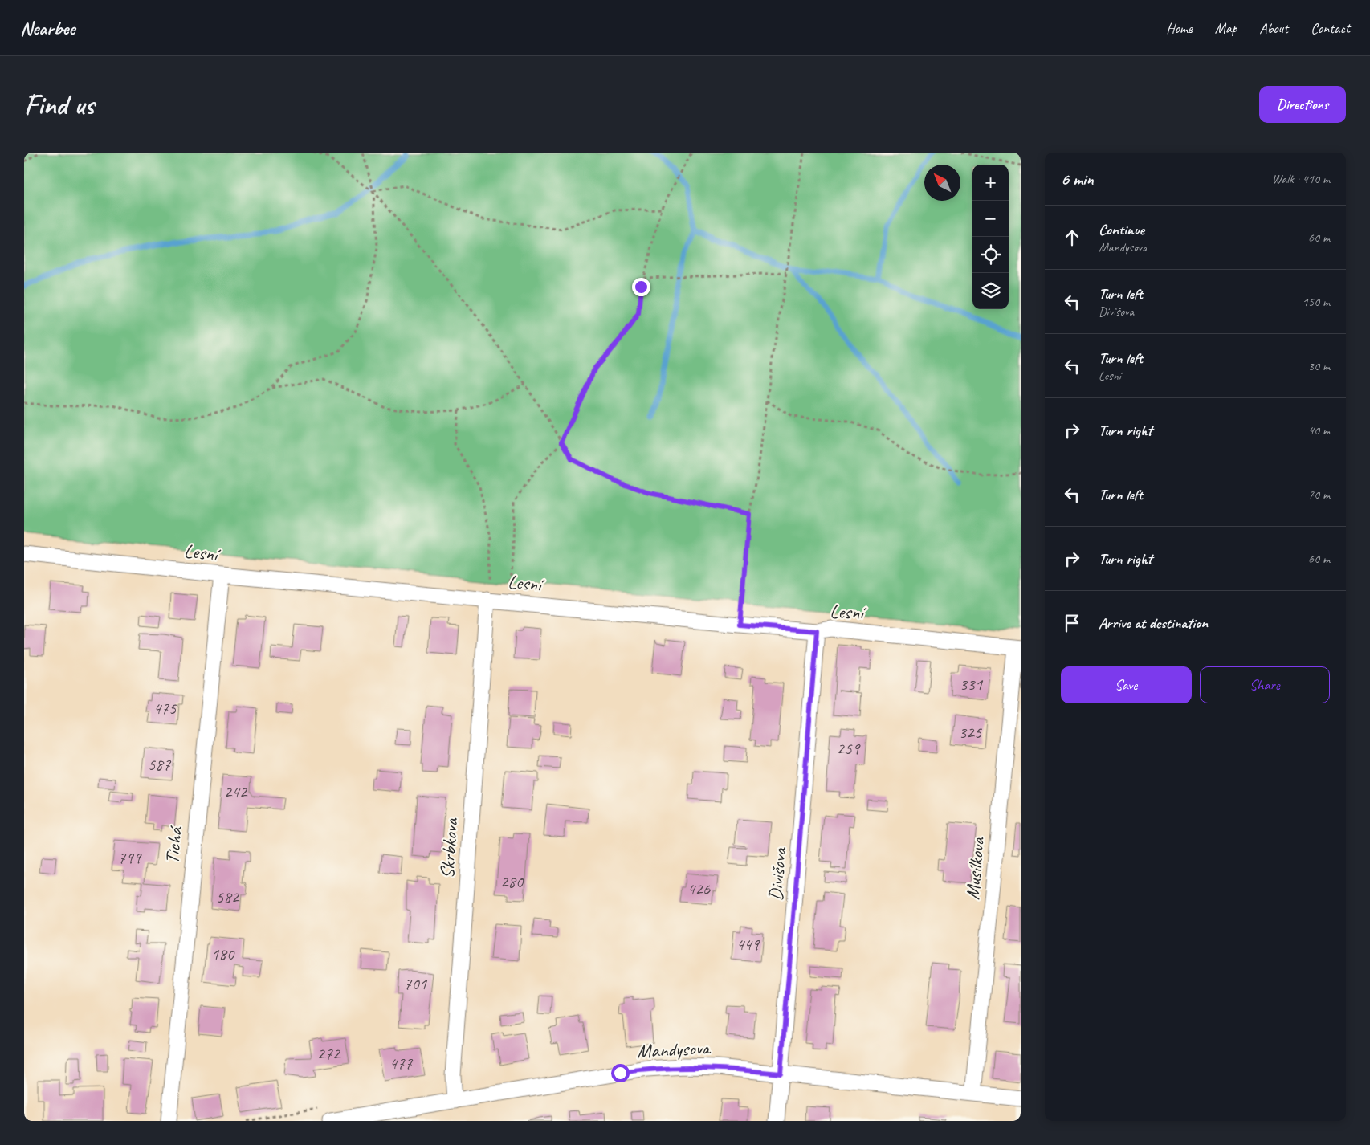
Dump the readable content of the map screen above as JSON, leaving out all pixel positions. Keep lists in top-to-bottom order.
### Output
{
  "streets": {
    "street": [
      "Lesní",
      "Tichá",
      "Skrbkova",
      "Musílkova",
      "Divišova",
      "Mandysova"
    ]
  },
  "crossings": [
    ["Lesní", "Tichá"],
    ["Lesní", "Skrbkova"],
    ["Lesní", "Musílkova"],
    ["Lesní", "Divišova"],
    ["Skrbkova", "Mandysova"],
    ["Musílkova", "Mandysova"],
    ["Divišova", "Mandysova"]
  ],
  "house_numbers": [
    "331",
    "475",
    "325",
    "259",
    "587",
    "242",
    "799",
    "280",
    "426",
    "582",
    "449",
    "180",
    "701",
    "272",
    "477"
  ],
  "north": "top left",
  "page": {
    "header": "Nearbee",
    "nav": [
      "Home",
      "Map",
      "About",
      "Contact"
    ],
    "buttons": [
      "Directions",
      ["Save", "Share"]
    ],
    "title": "Find us",
    "heading": ["6 min", "Walk · 410 m"],
    "map_buttons": ["+", "−"],
    "list": [
      ["Continue", "Mandysova", "60 m"],
      ["Turn left", "Divišova", "150 m"],
      ["Turn left", "Lesní", "30 m"],
      ["Turn right", "40 m"],
      ["Turn left", "70 m"],
      ["Turn right", "60 m"],
      "Arrive at destination"
    ]
  }
}
